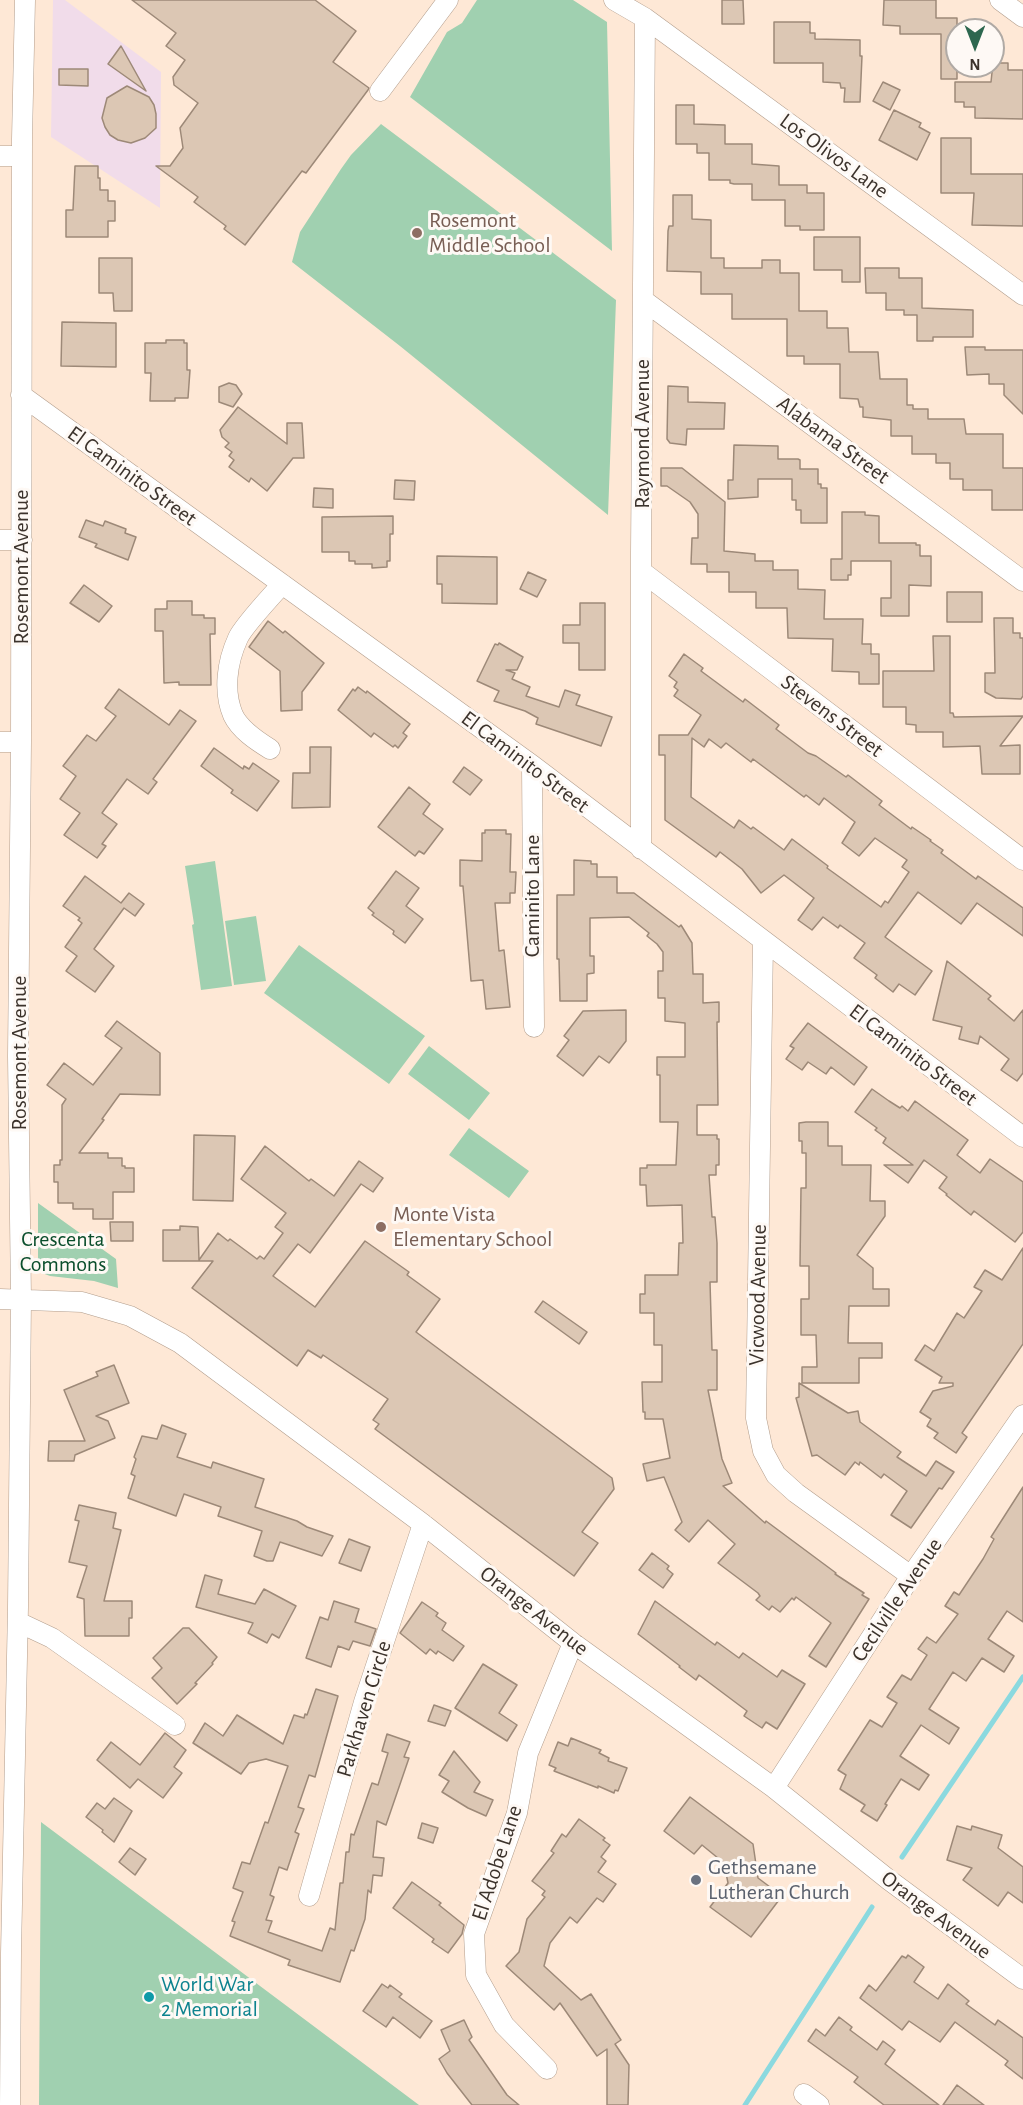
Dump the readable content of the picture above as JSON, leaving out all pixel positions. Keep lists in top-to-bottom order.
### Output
{
  "streets": {
    "street": [
      "Los Olivos Lane",
      "Raymond Avenue",
      "Alabama Street",
      "El Caminito Street",
      "Rosemont Avenue",
      "Stevens Street",
      "Caminito Lane",
      "Vicwood Avenue",
      "Cecilville Avenue",
      "Orange Avenue",
      "Parkhaven Circle",
      "El Adobe Lane"
    ]
  },
  "crossings": [
    ["Los Olivos Lane", "Raymond Avenue"],
    ["Raymond Avenue", "Alabama Street"],
    ["Raymond Avenue", "El Caminito Street"],
    ["Raymond Avenue", "Stevens Street"],
    ["El Caminito Street", "Rosemont Avenue"],
    ["El Caminito Street", "Caminito Lane"],
    ["El Caminito Street", "Vicwood Avenue"],
    ["Rosemont Avenue", "Orange Avenue"],
    ["Vicwood Avenue", "Cecilville Avenue"],
    ["Cecilville Avenue", "Orange Avenue"],
    ["Orange Avenue", "Parkhaven Circle"],
    ["Orange Avenue", "El Adobe Lane"]
  ],
  "parks": ["Crescenta Commons"],
  "places": [
    "Rosemont Middle School",
    "Monte Vista Elementary School",
    "Gethsemane Lutheran Church",
    "World War 2 Memorial"
  ],
  "north": "bottom"
}
